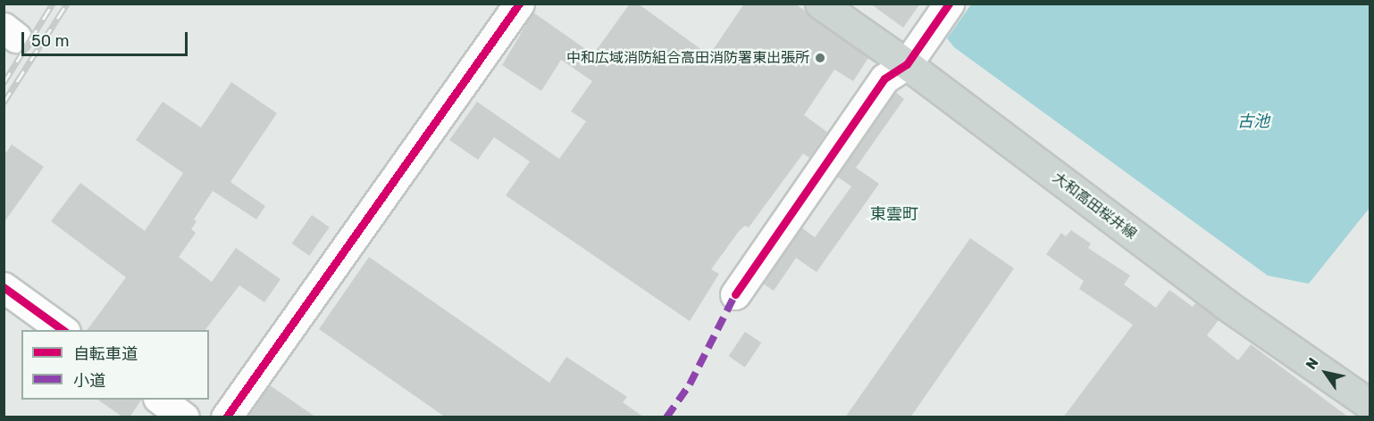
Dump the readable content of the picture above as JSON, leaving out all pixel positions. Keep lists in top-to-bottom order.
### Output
{
  "streets": {
    "main road": ["大和高田桜井線"]
  },
  "districts": ["東雲町"],
  "water": ["古池"],
  "places": ["中和広域消防組合高田消防署東出張所"],
  "legend": ["自転車道", "小道"],
  "scale_bar": "50 m",
  "north": "top left"
}
